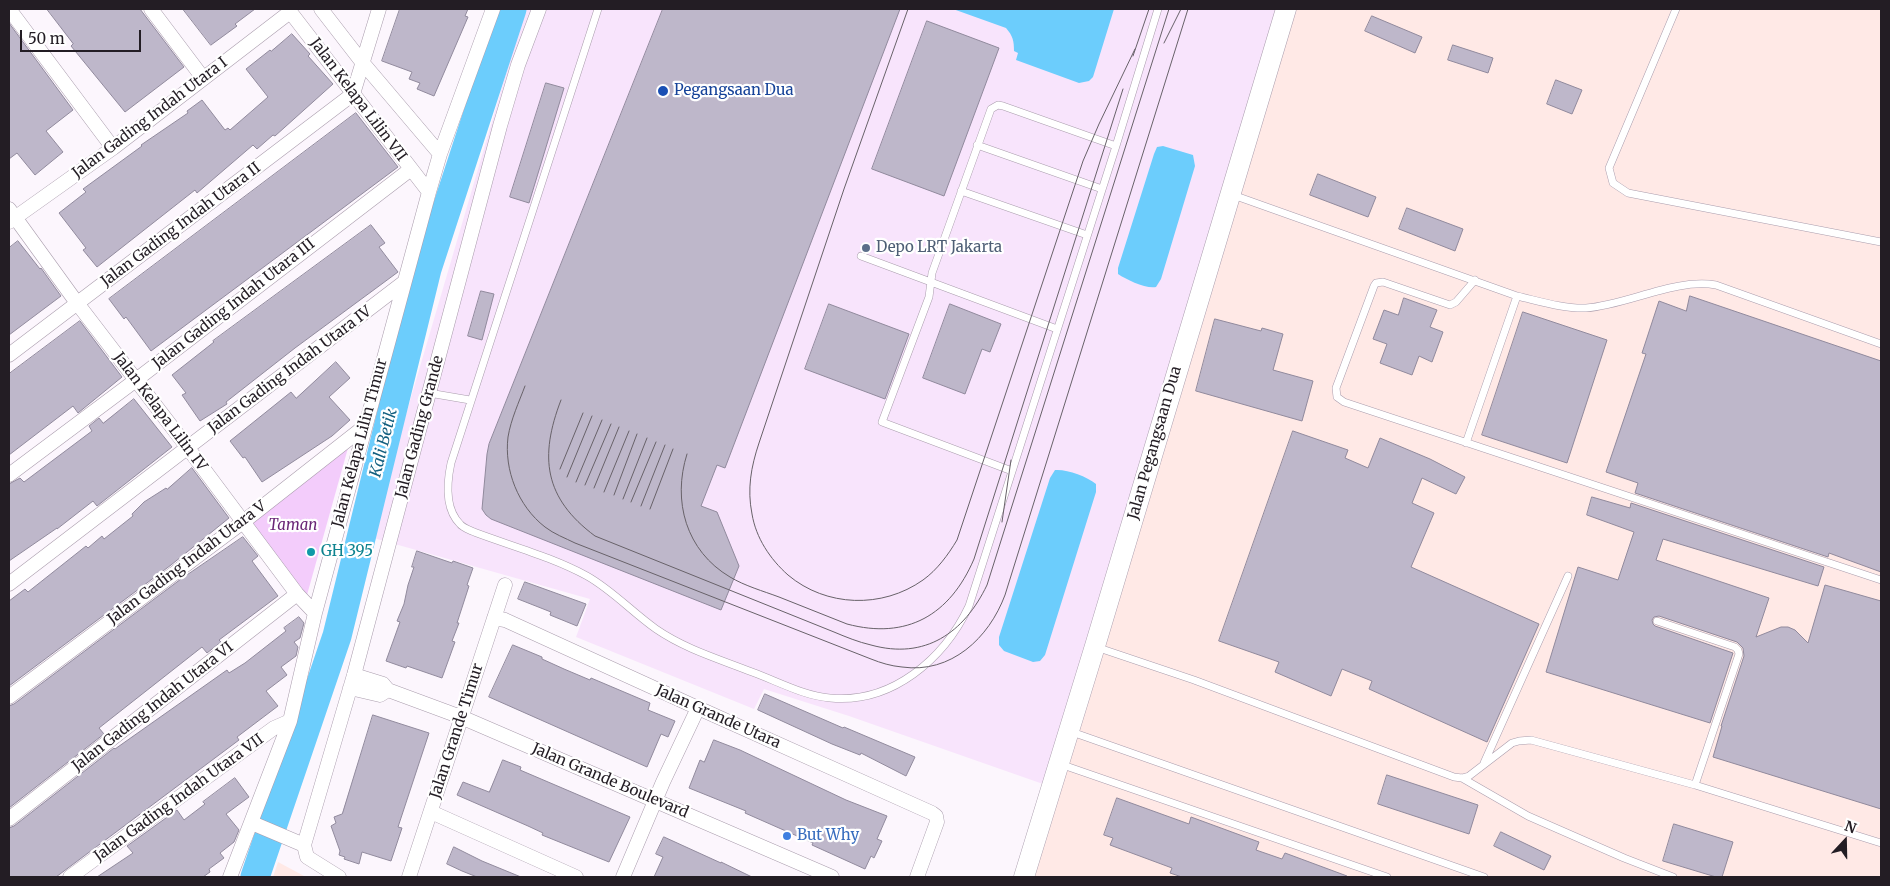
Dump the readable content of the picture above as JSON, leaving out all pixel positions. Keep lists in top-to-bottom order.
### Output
{
  "streets": {
    "main road": ["Jalan Pegangsaan Dua"],
    "street": [
      "Jalan Kelapa Lilin VII",
      "Jalan Gading Indah Utara I",
      "Jalan Gading Indah Utara II",
      "Jalan Gading Indah Utara III",
      "Jalan Gading Indah Utara IV",
      "Jalan Kelapa Lilin IV",
      "Jalan Gading Grande",
      "Jalan Kelapa Lilin Timur",
      "Jalan Gading Indah Utara V",
      "Jalan Gading Indah Utara VI",
      "Jalan Grande Utara",
      "Jalan Grande Timur",
      "Jalan Grande Boulevard",
      "Jalan Gading Indah Utara VII"
    ]
  },
  "crossings": [
    ["Jalan Kelapa Lilin VII", "Jalan Gading Indah Utara I"],
    ["Jalan Kelapa Lilin VII", "Jalan Gading Indah Utara II"],
    ["Jalan Kelapa Lilin VII", "Jalan Gading Indah Utara III"],
    ["Jalan Kelapa Lilin VII", "Jalan Kelapa Lilin Timur"],
    ["Jalan Gading Indah Utara I", "Jalan Kelapa Lilin IV"],
    ["Jalan Gading Indah Utara II", "Jalan Kelapa Lilin IV"],
    ["Jalan Gading Indah Utara III", "Jalan Kelapa Lilin IV"],
    ["Jalan Gading Indah Utara IV", "Jalan Kelapa Lilin IV"],
    ["Jalan Gading Indah Utara IV", "Jalan Kelapa Lilin Timur"],
    ["Jalan Kelapa Lilin IV", "Jalan Kelapa Lilin Timur"],
    ["Jalan Kelapa Lilin IV", "Jalan Gading Indah Utara V"],
    ["Jalan Kelapa Lilin IV", "Jalan Gading Indah Utara VI"],
    ["Jalan Gading Grande", "Jalan Grande Boulevard"],
    ["Jalan Kelapa Lilin Timur", "Jalan Gading Indah Utara V"],
    ["Jalan Kelapa Lilin Timur", "Jalan Gading Indah Utara VII"],
    ["Jalan Grande Utara", "Jalan Grande Timur"],
    ["Jalan Grande Timur", "Jalan Grande Boulevard"]
  ],
  "water": ["Kali Betik"],
  "parks": ["Taman"],
  "places": [
    "Pegangsaan Dua",
    "Depo LRT Jakarta",
    "GH 395",
    "But Why"
  ],
  "scale_bar": "50 m",
  "north": "top"
}
